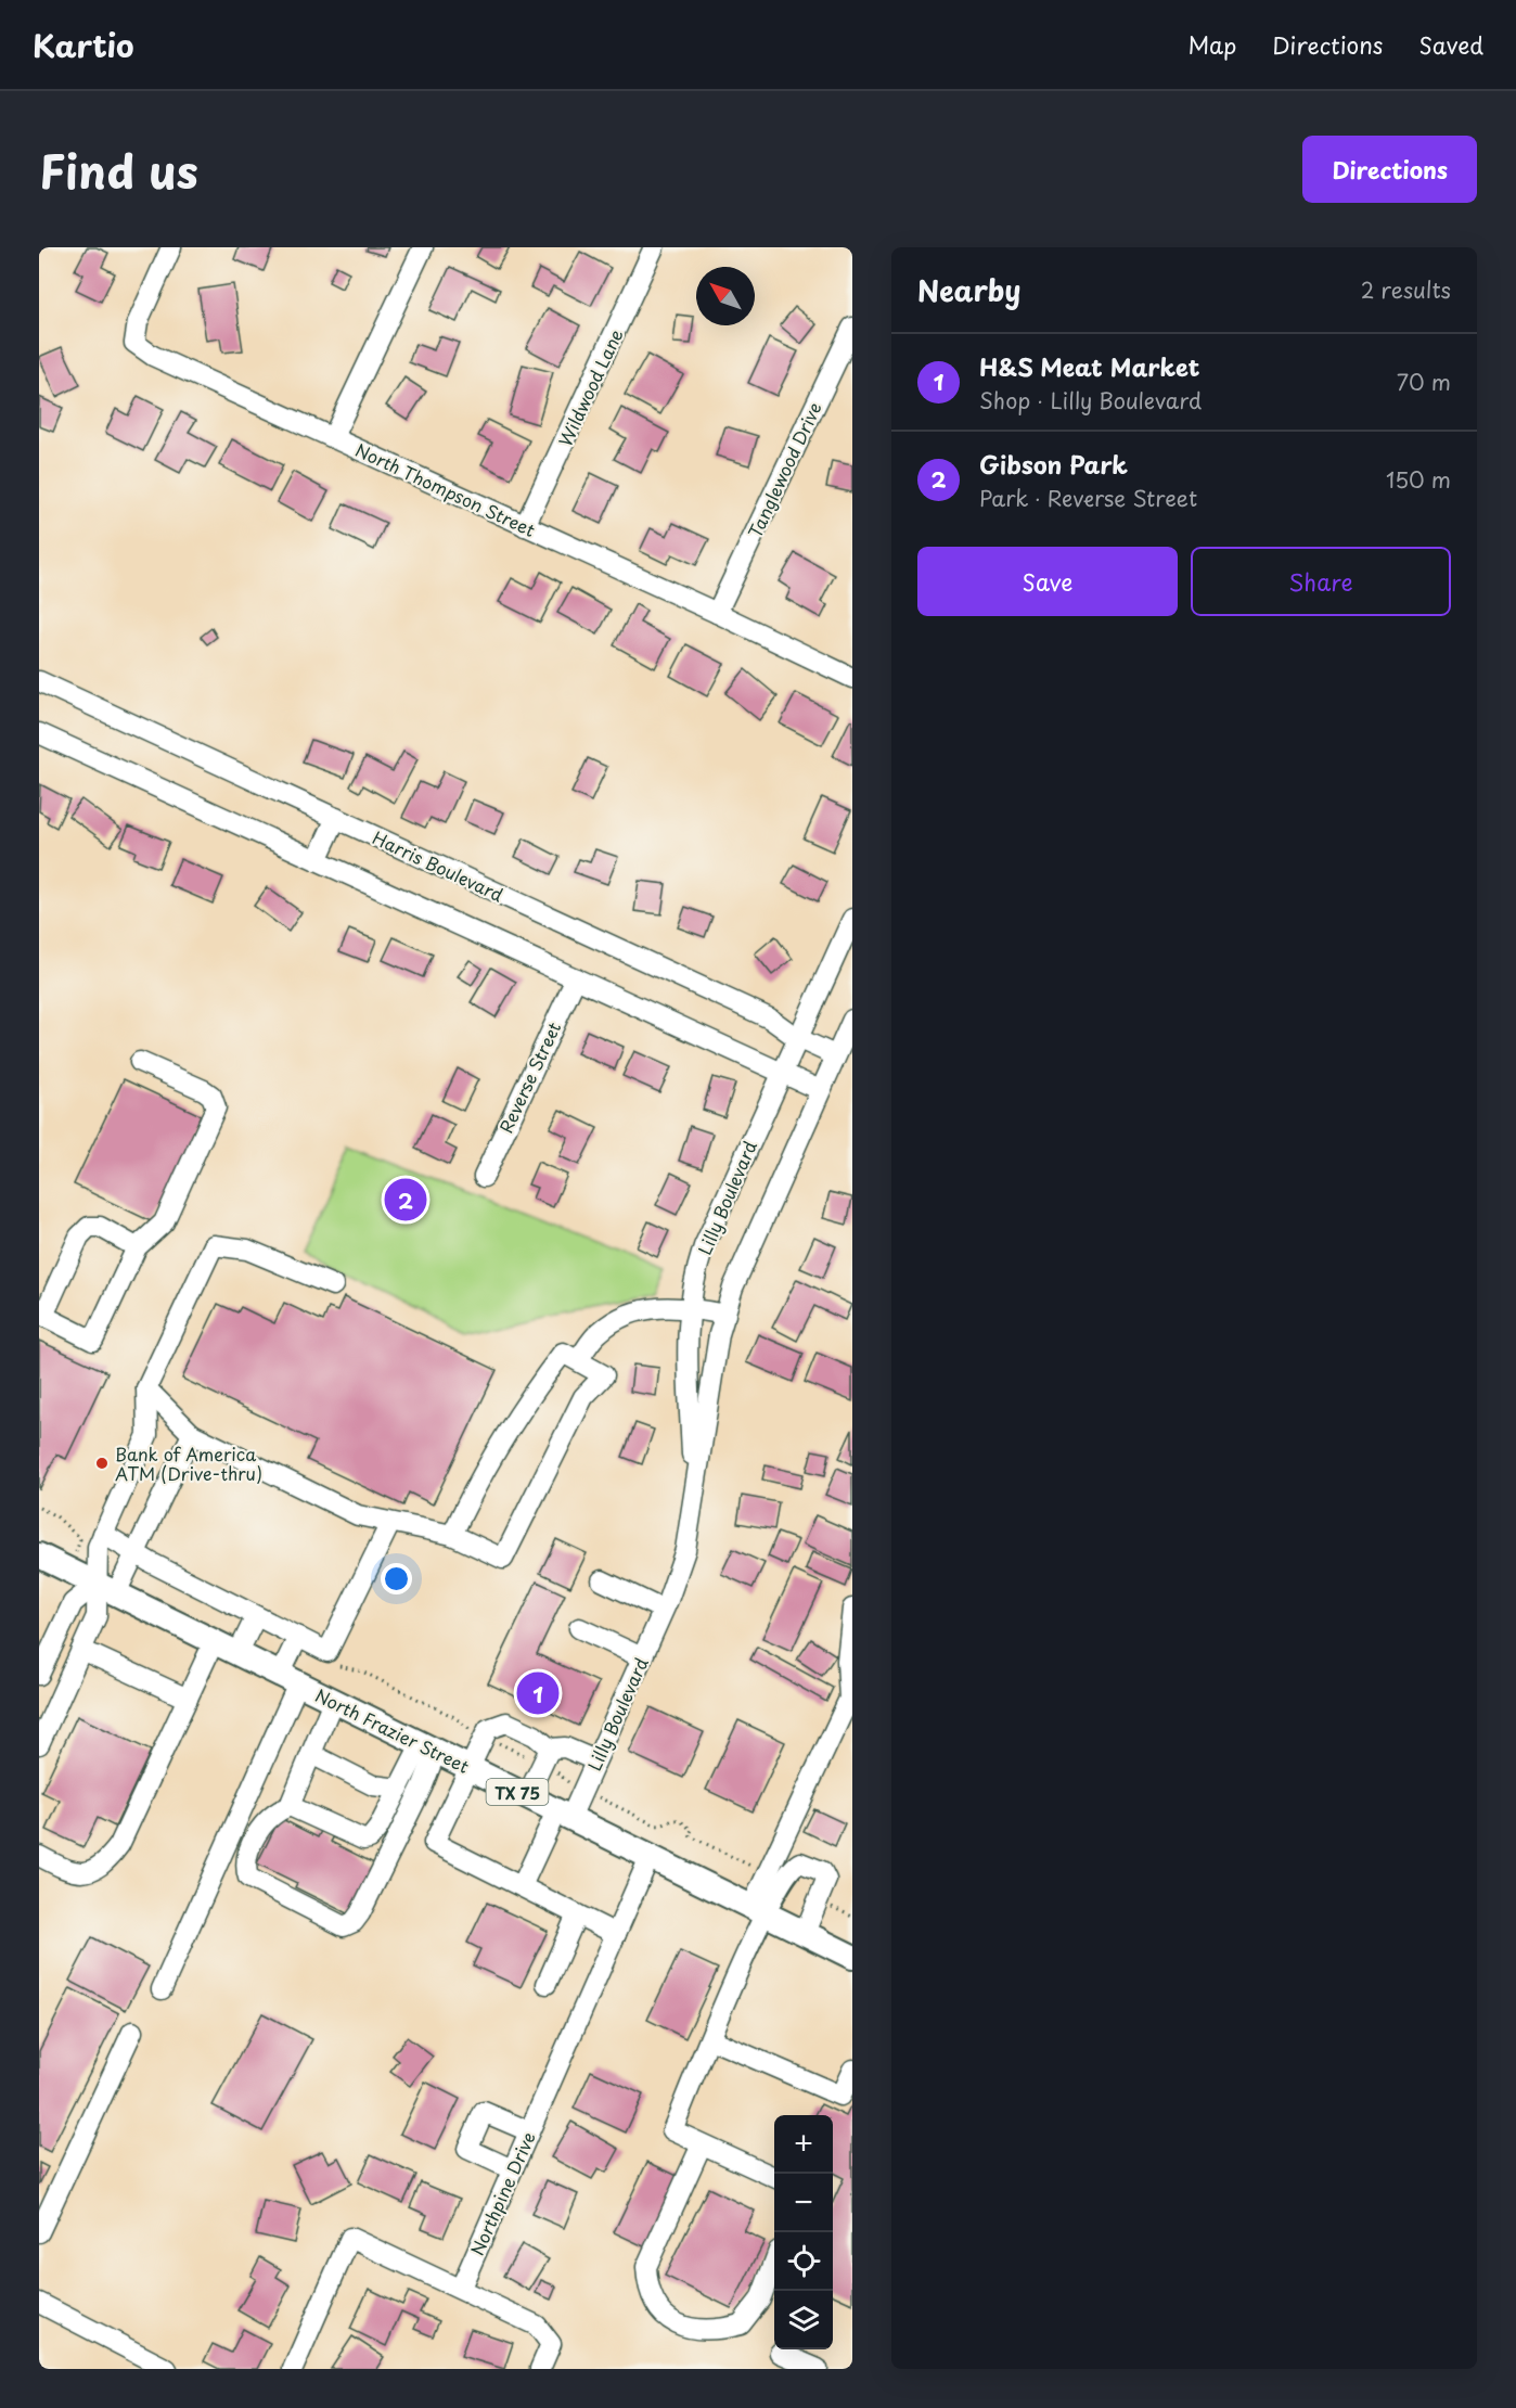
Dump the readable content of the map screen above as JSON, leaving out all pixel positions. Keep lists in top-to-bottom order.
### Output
{
  "streets": {
    "main road": ["North Frazier Street", "TX 75"],
    "street": [
      "Wildwood Lane",
      "Tanglewood Drive",
      "North Thompson Street",
      "Harris Boulevard",
      "Reverse Street",
      "Lilly Boulevard",
      "Northpine Drive"
    ]
  },
  "crossings": [
    ["Wildwood Lane", "North Thompson Street"],
    ["Tanglewood Drive", "North Thompson Street"],
    ["Harris Boulevard", "Lilly Boulevard"],
    ["Lilly Boulevard", "North Frazier Street"],
    ["North Frazier Street", "Northpine Drive"]
  ],
  "places": ["Bank of America ATM (Drive-thru)"],
  "north": "top left",
  "page": {
    "header": "Kartio",
    "nav": ["Map", "Directions", "Saved"],
    "title": "Find us",
    "buttons": [
      "Directions",
      ["Save", "Share"]
    ],
    "heading": ["Nearby", "2 results"],
    "list": [
      {
        "mark": "1",
        "name": "H&S Meat Market",
        "note": "Shop · Lilly Boulevard",
        "value": "70 m"
      },
      {
        "mark": "2",
        "name": "Gibson Park",
        "note": "Park · Reverse Street",
        "value": "150 m"
      }
    ],
    "pins": ["2", "1"],
    "map_buttons": ["+", "−"]
  }
}
